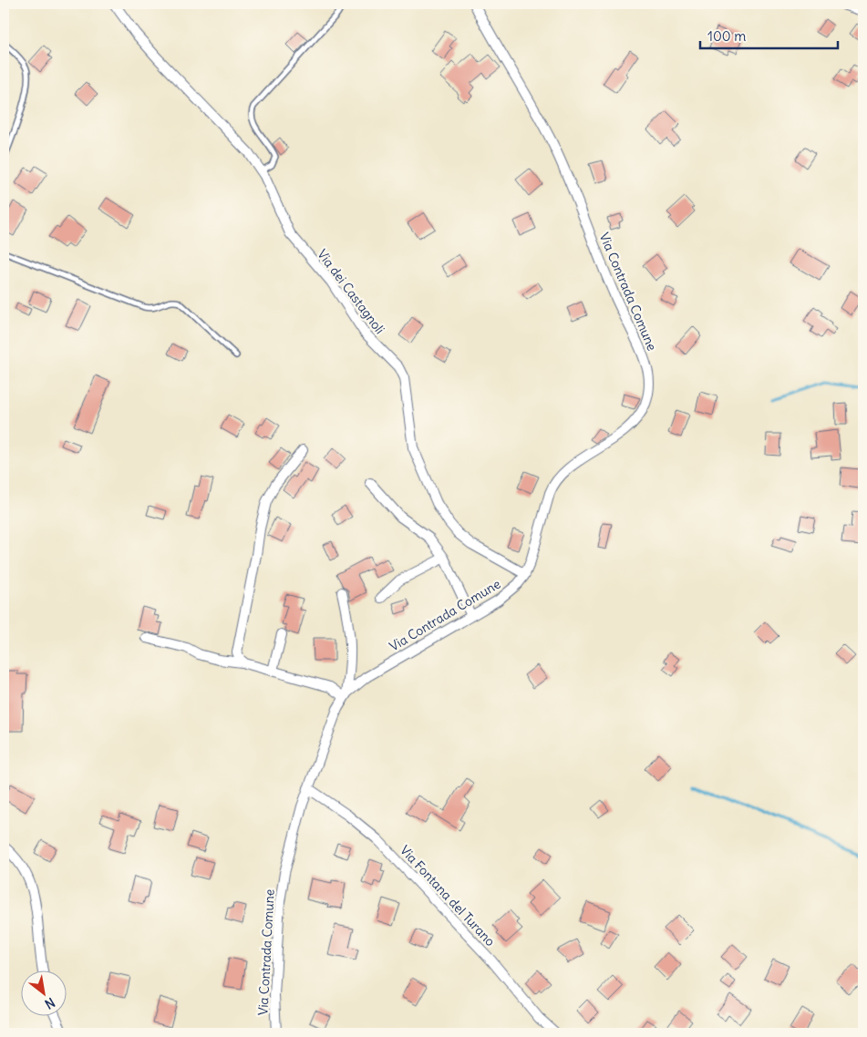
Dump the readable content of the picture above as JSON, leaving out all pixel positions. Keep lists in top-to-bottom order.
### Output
{
  "streets": {
    "street": ["Via dei Castagnoli", "Via Contrada Comune", "Via Fontana del Turano"]
  },
  "crossings": [
    ["Via dei Castagnoli", "Via Contrada Comune"],
    ["Via Contrada Comune", "Via Fontana del Turano"]
  ],
  "scale_bar": "100 m",
  "north": "bottom right"
}
